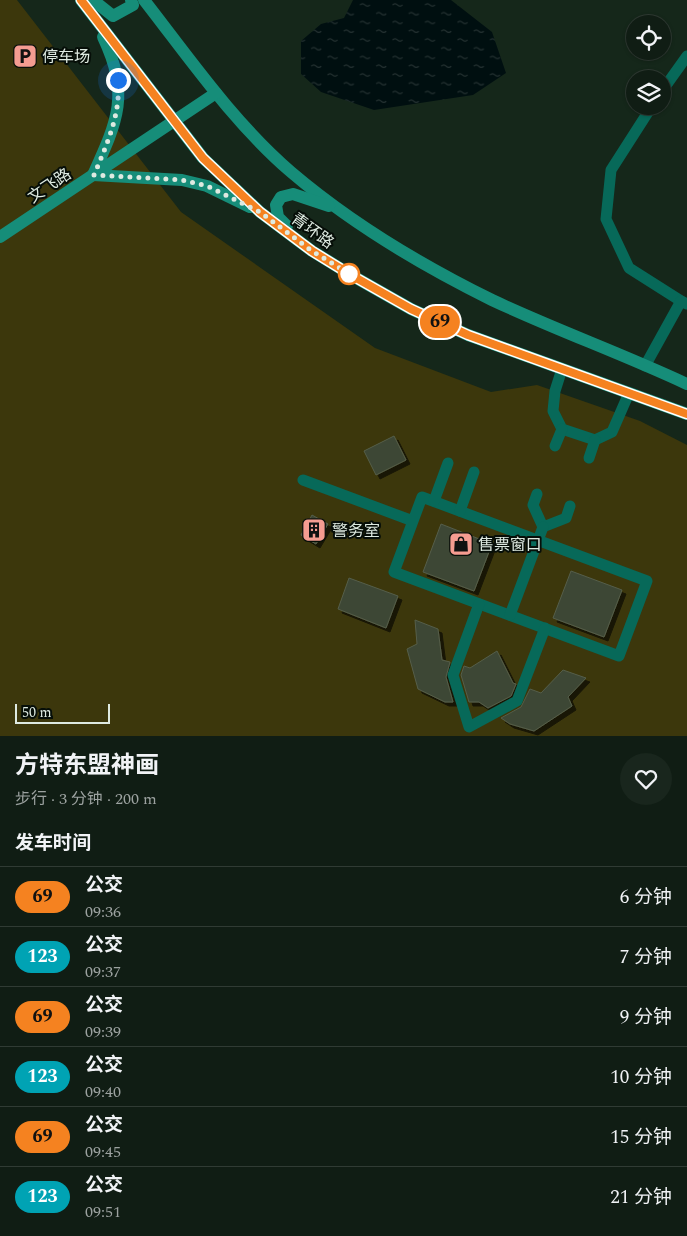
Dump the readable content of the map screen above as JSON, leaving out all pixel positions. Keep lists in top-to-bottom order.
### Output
{
  "streets": {
    "main road": ["文飞路", "青环路"]
  },
  "crossings": [
    ["文飞路", "青环路"]
  ],
  "places": {
    "parking": ["停车场"],
    "building": ["警务室"],
    "shop": ["售票窗口"]
  },
  "lines": ["bus line 69"],
  "scale_bar": "50 m",
  "page": {
    "on_map": "69",
    "scale": "50 m",
    "heading": [
      ["方特东盟神画", "步行 · 3 分钟 · 200 m"],
      "发车时间"
    ],
    "list": [
      {
        "mark": "69",
        "name": "公交",
        "note": "09:36",
        "value": "6 分钟"
      },
      {
        "mark": "123",
        "name": "公交",
        "note": "09:37",
        "value": "7 分钟"
      },
      {
        "mark": "69",
        "name": "公交",
        "note": "09:39",
        "value": "9 分钟"
      },
      {
        "mark": "123",
        "name": "公交",
        "note": "09:40",
        "value": "10 分钟"
      },
      {
        "mark": "69",
        "name": "公交",
        "note": "09:45",
        "value": "15 分钟"
      },
      {
        "mark": "123",
        "name": "公交",
        "note": "09:51",
        "value": "21 分钟"
      }
    ]
  }
}
